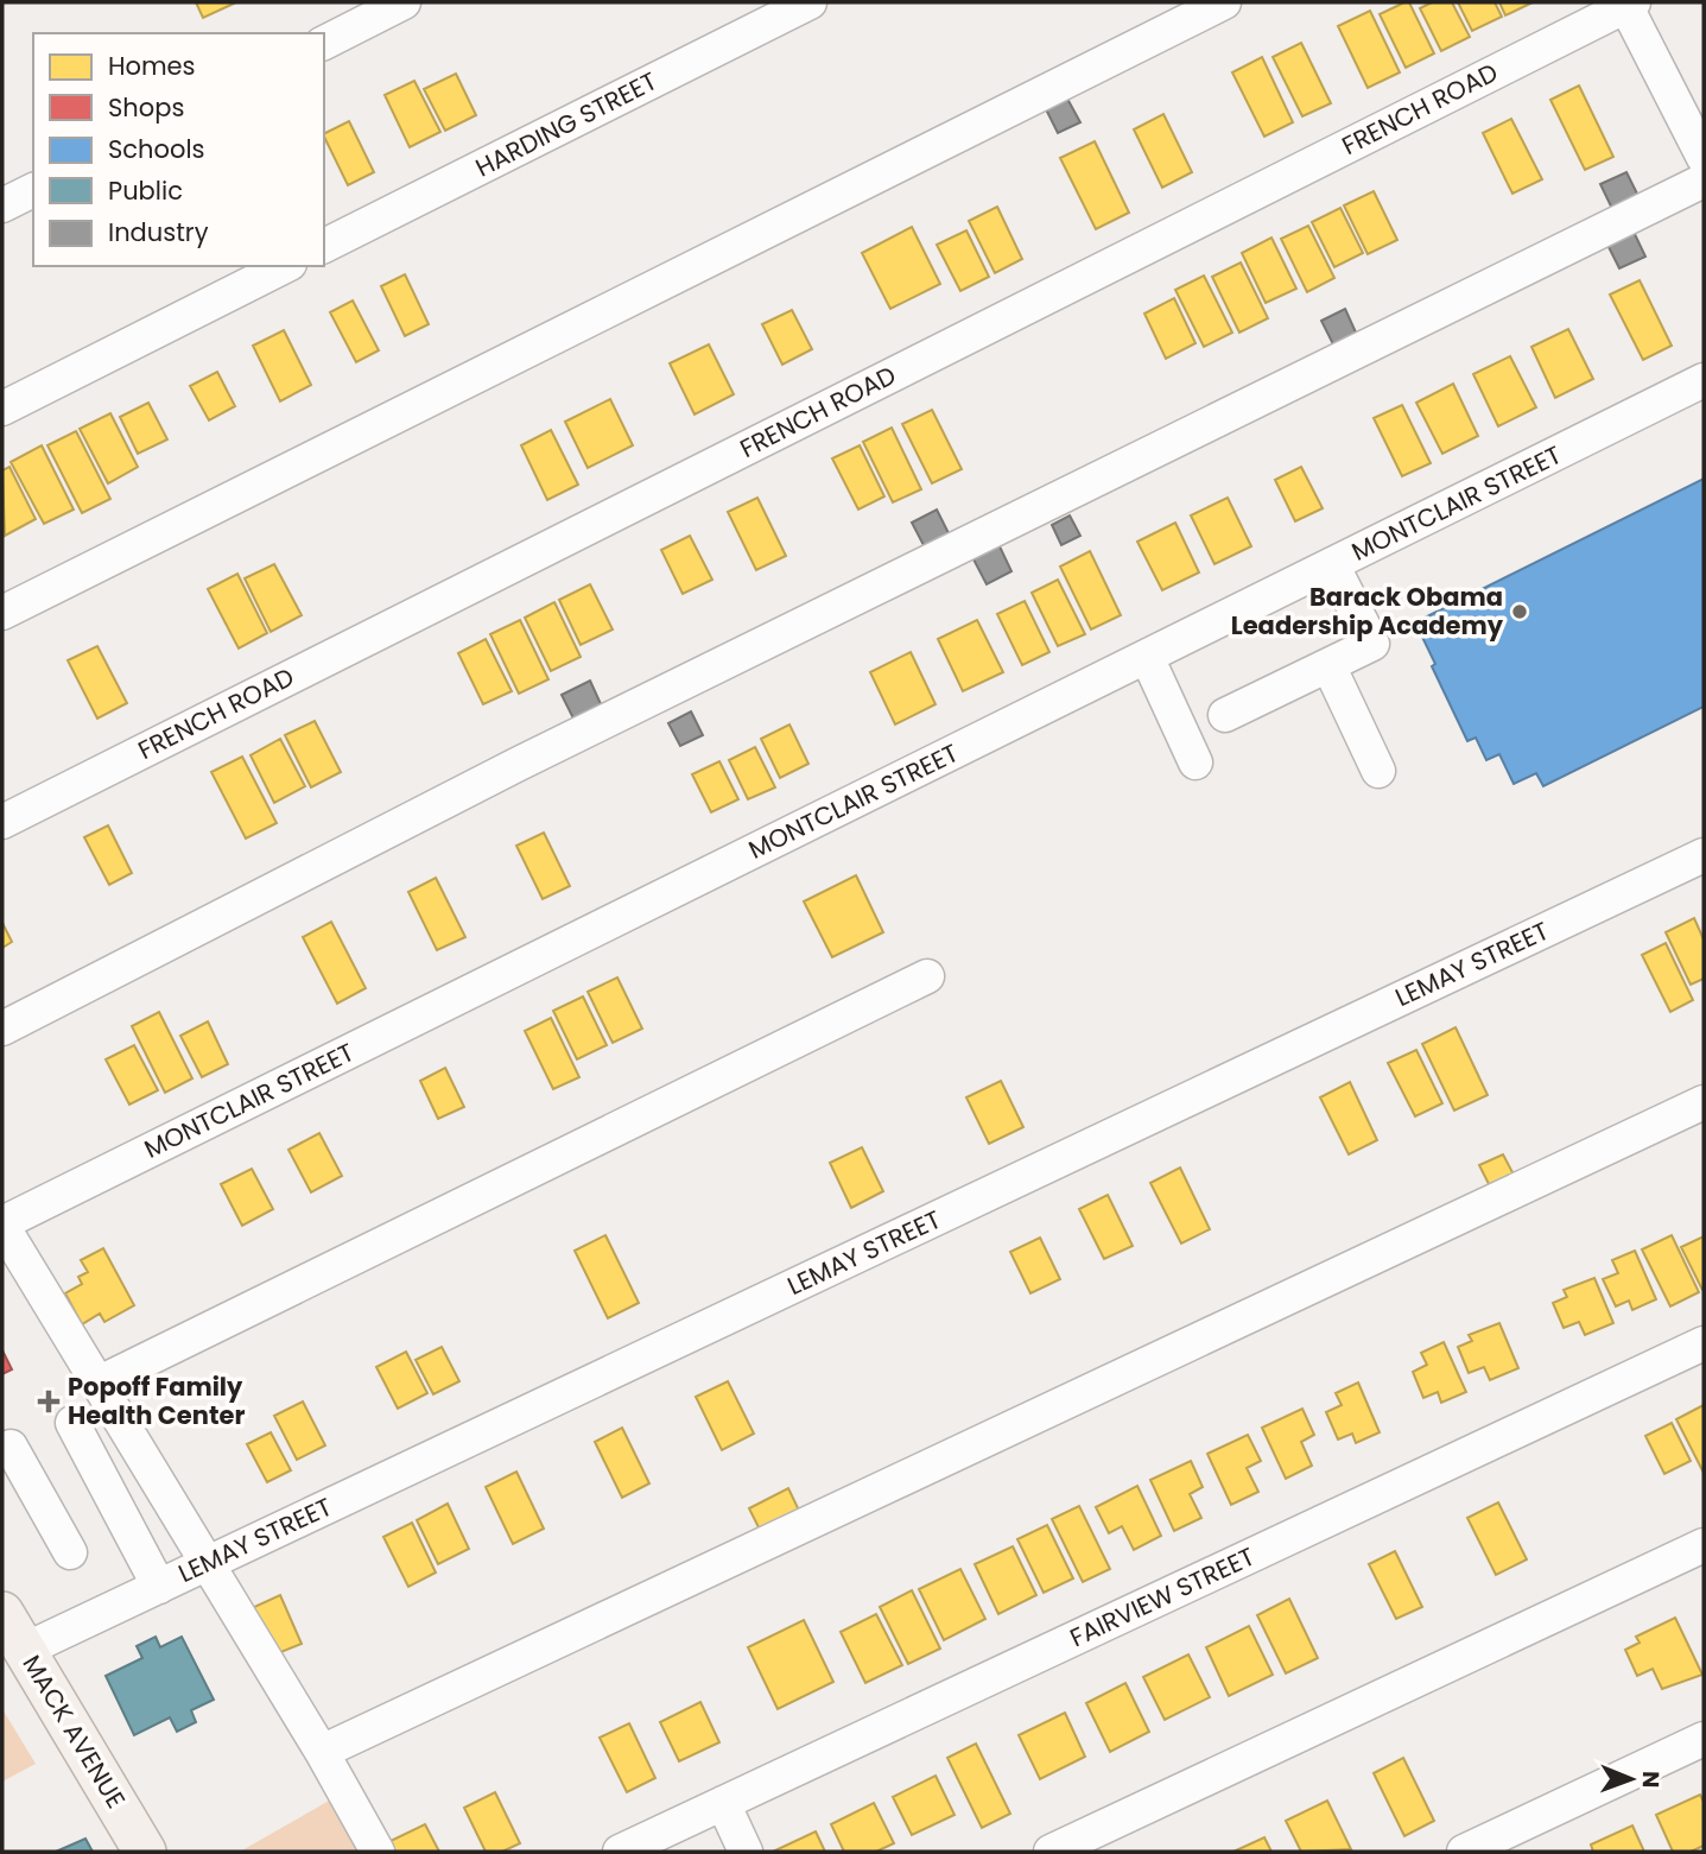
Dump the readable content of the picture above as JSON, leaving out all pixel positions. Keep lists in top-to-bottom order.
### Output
{
  "streets": {
    "main road": ["MACK AVENUE"],
    "street": [
      "FRENCH ROAD",
      "HARDING STREET",
      "MONTCLAIR STREET",
      "LEMAY STREET",
      "FAIRVIEW STREET"
    ]
  },
  "crossings": [
    ["LEMAY STREET", "MACK AVENUE"]
  ],
  "places": {
    "other": ["Barack Obama Leadership Academy"],
    "health": ["Popoff Family Health Center"]
  },
  "legend": [
    "Homes",
    "Shops",
    "Schools",
    "Public",
    "Industry"
  ],
  "north": "right"
}
